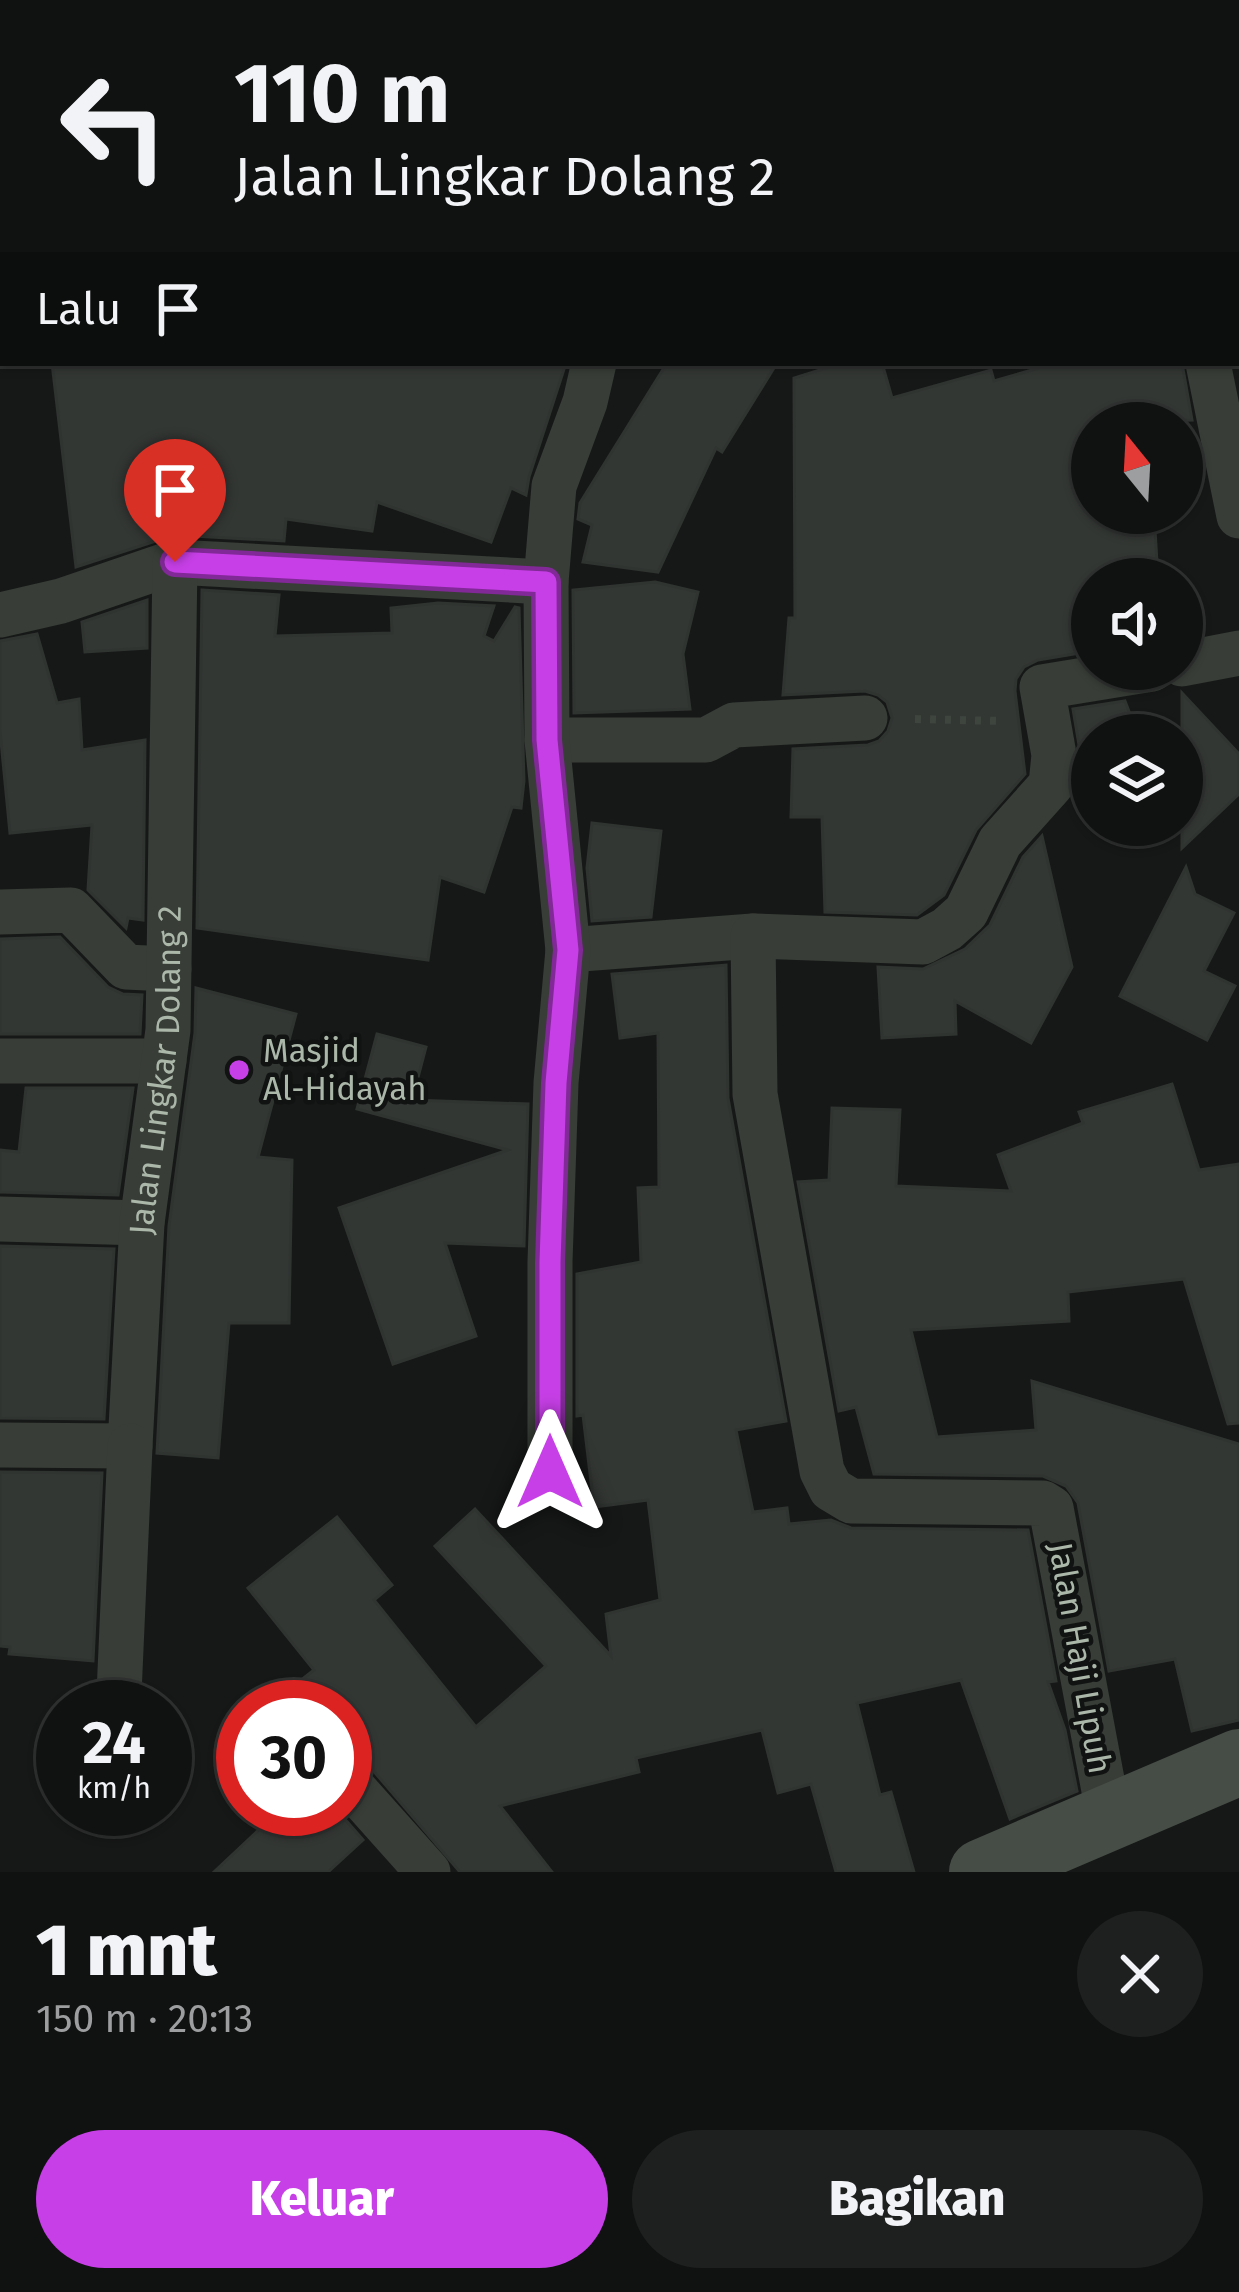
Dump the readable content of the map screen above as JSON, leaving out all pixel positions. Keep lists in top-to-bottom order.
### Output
{
  "streets": {
    "street": ["Jalan Lingkar Dolang 2", "Jalan Haji Lipuh"]
  },
  "places": ["Masjid Al-Hidayah"],
  "north": "top",
  "page": {
    "turn": ["110 m", "Jalan Lingkar Dolang 2"],
    "then": "Lalu",
    "speed": "24 km/h",
    "limit": "30",
    "heading": ["1 mnt", "150 m · 20:13"],
    "buttons": ["Keluar", "Bagikan"]
  }
}
